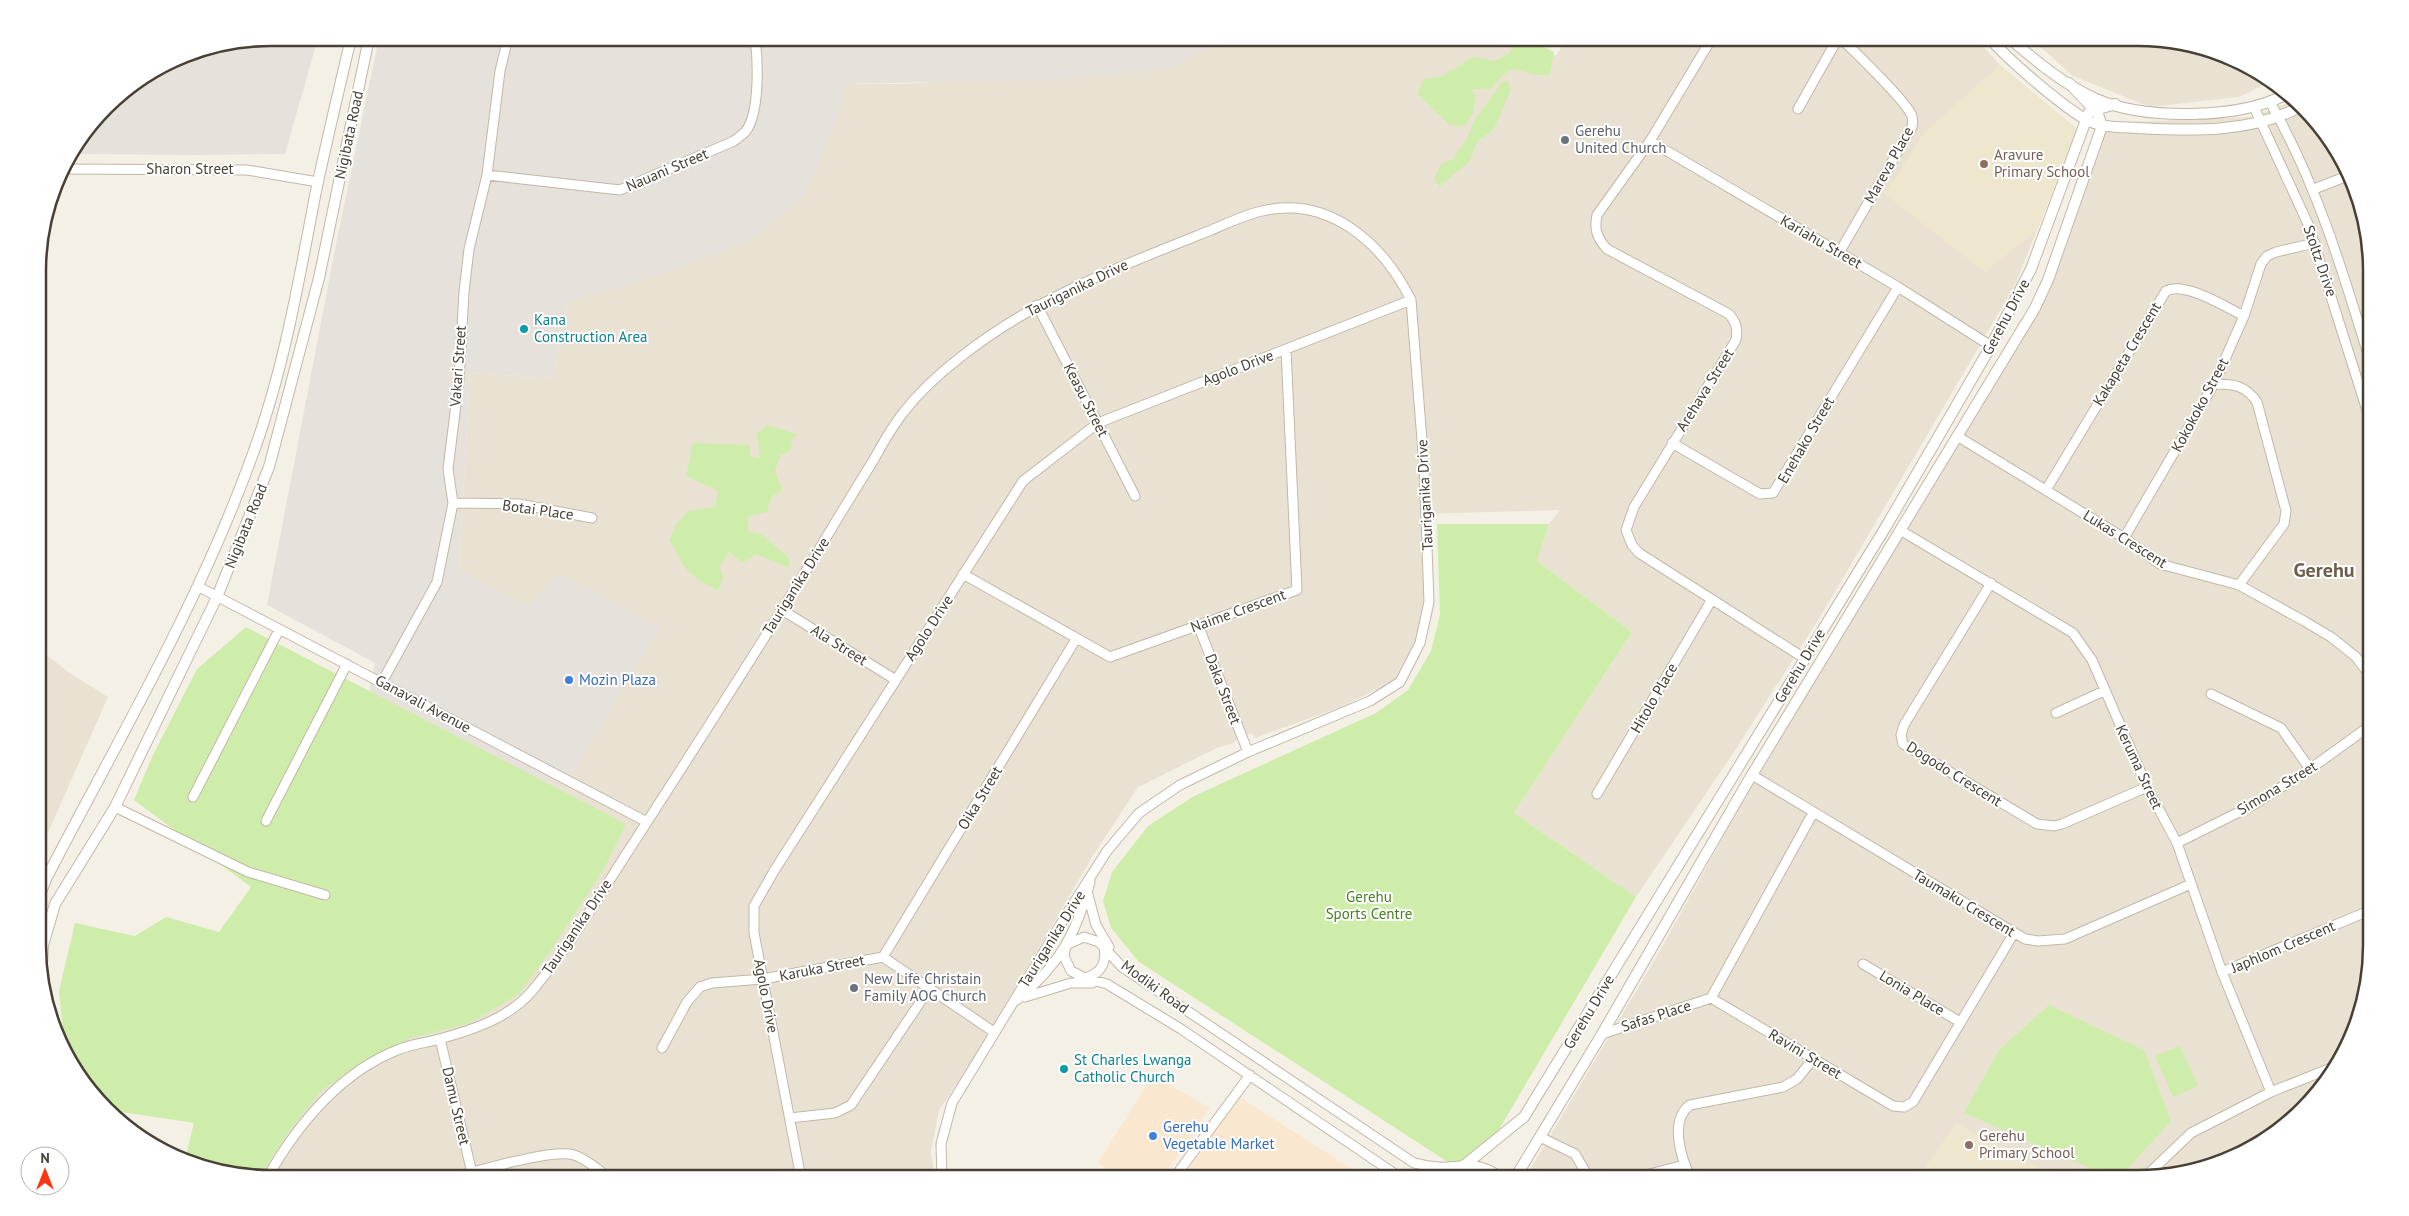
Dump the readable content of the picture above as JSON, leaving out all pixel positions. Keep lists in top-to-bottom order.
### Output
{
  "streets": {
    "street": [
      "Nigibata Road",
      "Mareva Place",
      "Sharon Street",
      "Nauani Street",
      "Kariahu Street",
      "Stoltz Drive",
      "Tauriganika Drive",
      "Gerehu Drive",
      "Kakapeta Crescent",
      "Vakari Street",
      "Agolo Drive",
      "Arehava Street",
      "Keasu Street",
      "Kokokoko Street",
      "Enehako Street",
      "Botai Place",
      "Lukas Crescent",
      "Naime Crescent",
      "Ala Street",
      "Daka Street",
      "Hitolo Place",
      "Ganavali Avenue",
      "Keruma Street",
      "Dogodo Crescent",
      "Simona Street",
      "Oika Street",
      "Taumaku Crescent",
      "Japhlom Crescent",
      "Karuka Street",
      "Modiki Road",
      "Lonia Place",
      "Safas Place",
      "Ravini Street",
      "Damu Street"
    ]
  },
  "crossings": [
    ["Nigibata Road", "Sharon Street"],
    ["Nigibata Road", "Ganavali Avenue"],
    ["Mareva Place", "Kariahu Street"],
    ["Nauani Street", "Vakari Street"],
    ["Kariahu Street", "Gerehu Drive"],
    ["Kariahu Street", "Arehava Street"],
    ["Kariahu Street", "Enehako Street"],
    ["Stoltz Drive", "Kokokoko Street"],
    ["Tauriganika Drive", "Agolo Drive"],
    ["Tauriganika Drive", "Keasu Street"],
    ["Tauriganika Drive", "Ala Street"],
    ["Tauriganika Drive", "Daka Street"],
    ["Tauriganika Drive", "Ganavali Avenue"],
    ["Tauriganika Drive", "Karuka Street"],
    ["Tauriganika Drive", "Modiki Road"],
    ["Tauriganika Drive", "Damu Street"],
    ["Gerehu Drive", "Arehava Street"],
    ["Gerehu Drive", "Lukas Crescent"],
    ["Gerehu Drive", "Keruma Street"],
    ["Gerehu Drive", "Taumaku Crescent"],
    ["Gerehu Drive", "Modiki Road"],
    ["Gerehu Drive", "Safas Place"],
    ["Kakapeta Crescent", "Kokokoko Street"],
    ["Kakapeta Crescent", "Lukas Crescent"],
    ["Vakari Street", "Botai Place"],
    ["Vakari Street", "Ganavali Avenue"],
    ["Agolo Drive", "Keasu Street"],
    ["Agolo Drive", "Naime Crescent"],
    ["Agolo Drive", "Ala Street"],
    ["Agolo Drive", "Karuka Street"],
    ["Arehava Street", "Enehako Street"],
    ["Arehava Street", "Hitolo Place"],
    ["Kokokoko Street", "Lukas Crescent"],
    ["Naime Crescent", "Daka Street"],
    ["Naime Crescent", "Oika Street"],
    ["Keruma Street", "Dogodo Crescent"],
    ["Keruma Street", "Simona Street"],
    ["Keruma Street", "Taumaku Crescent"],
    ["Keruma Street", "Japhlom Crescent"],
    ["Oika Street", "Karuka Street"],
    ["Taumaku Crescent", "Ravini Street"],
    ["Lonia Place", "Ravini Street"],
    ["Safas Place", "Ravini Street"]
  ],
  "districts": ["Gerehu"],
  "parks": ["Gerehu Sports Centre"],
  "places": [
    "Gerehu United Church",
    "Aravure Primary School",
    "Kana Construction Area",
    "Mozin Plaza",
    "New Life Christain Family AOG Church",
    "St Charles Lwanga Catholic Church",
    "Gerehu Vegetable Market",
    "Gerehu Primary School"
  ],
  "north": "top"
}
